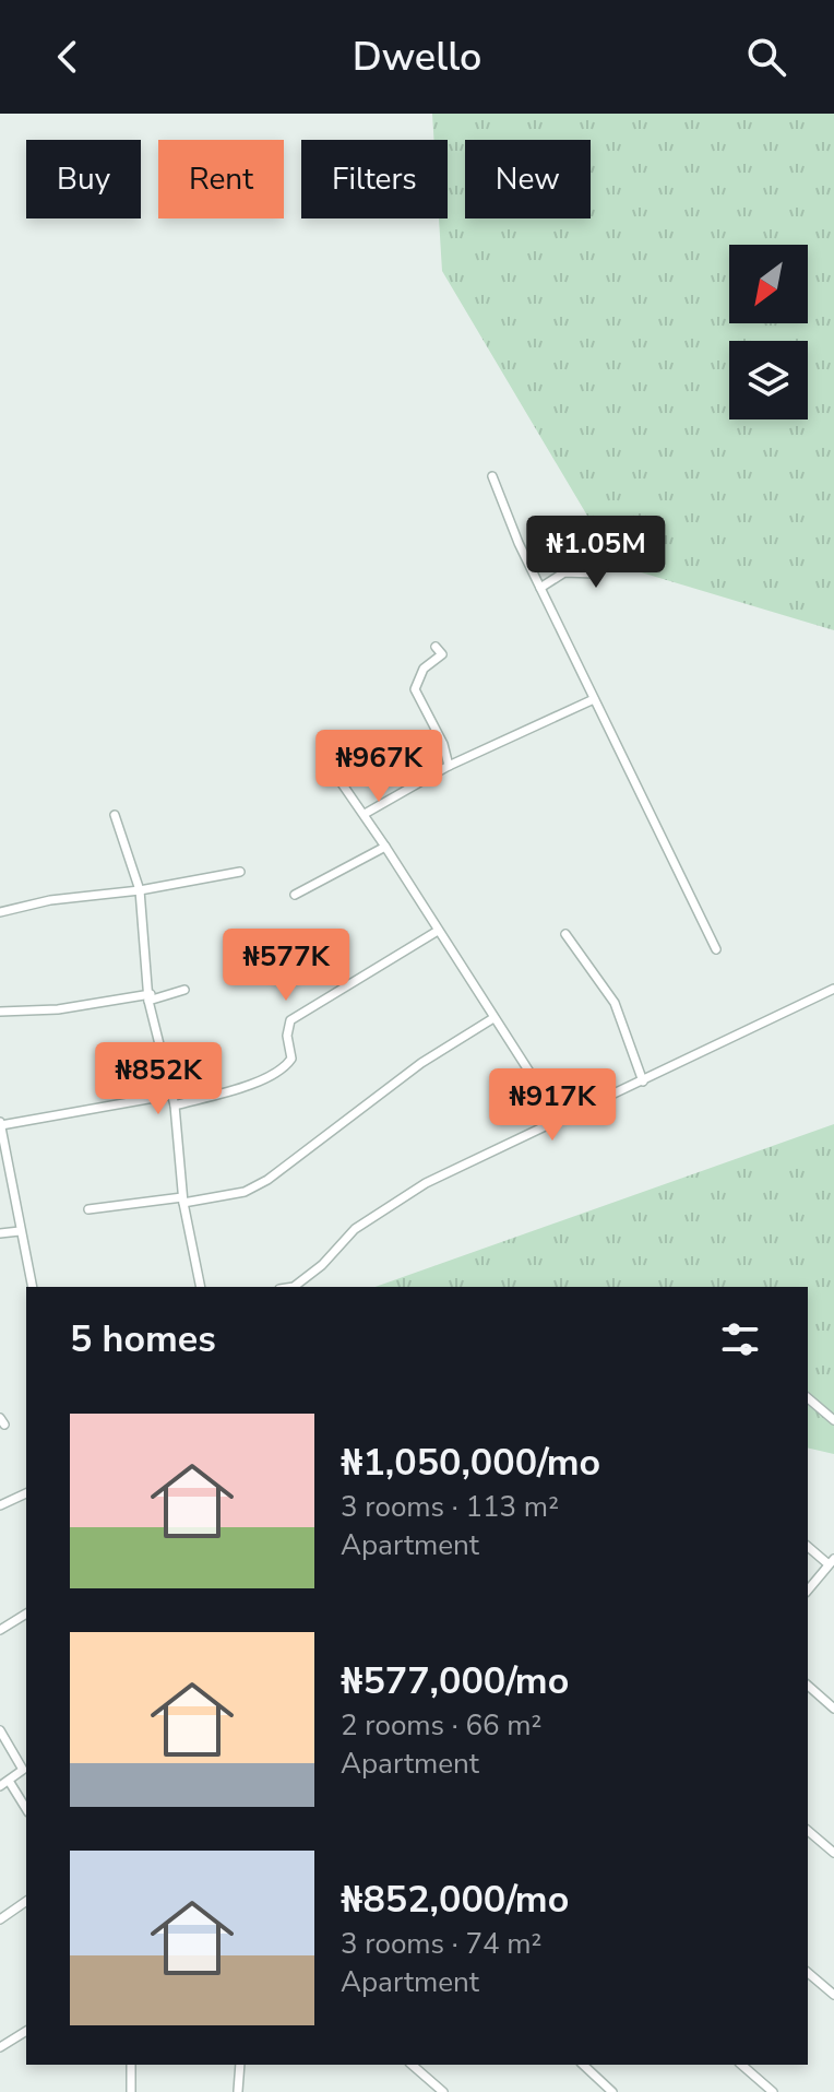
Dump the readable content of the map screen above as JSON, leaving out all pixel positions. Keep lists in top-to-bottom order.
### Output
{
  "north": "bottom left",
  "page": {
    "header": "Dwello",
    "chip": [
      "Buy",
      "Rent",
      "Filters",
      "New"
    ],
    "price": [
      "₦1.05M",
      "₦967K",
      "₦577K",
      "₦852K",
      "₦917K"
    ],
    "heading": "5 homes",
    "list": [
      {
        "name": "₦1,050,000/mo",
        "note": "3 rooms · 113 m² · Apartment"
      },
      {
        "name": "₦577,000/mo",
        "note": "2 rooms · 66 m² · Apartment"
      },
      {
        "name": "₦852,000/mo",
        "note": "3 rooms · 74 m² · Apartment"
      }
    ]
  }
}
